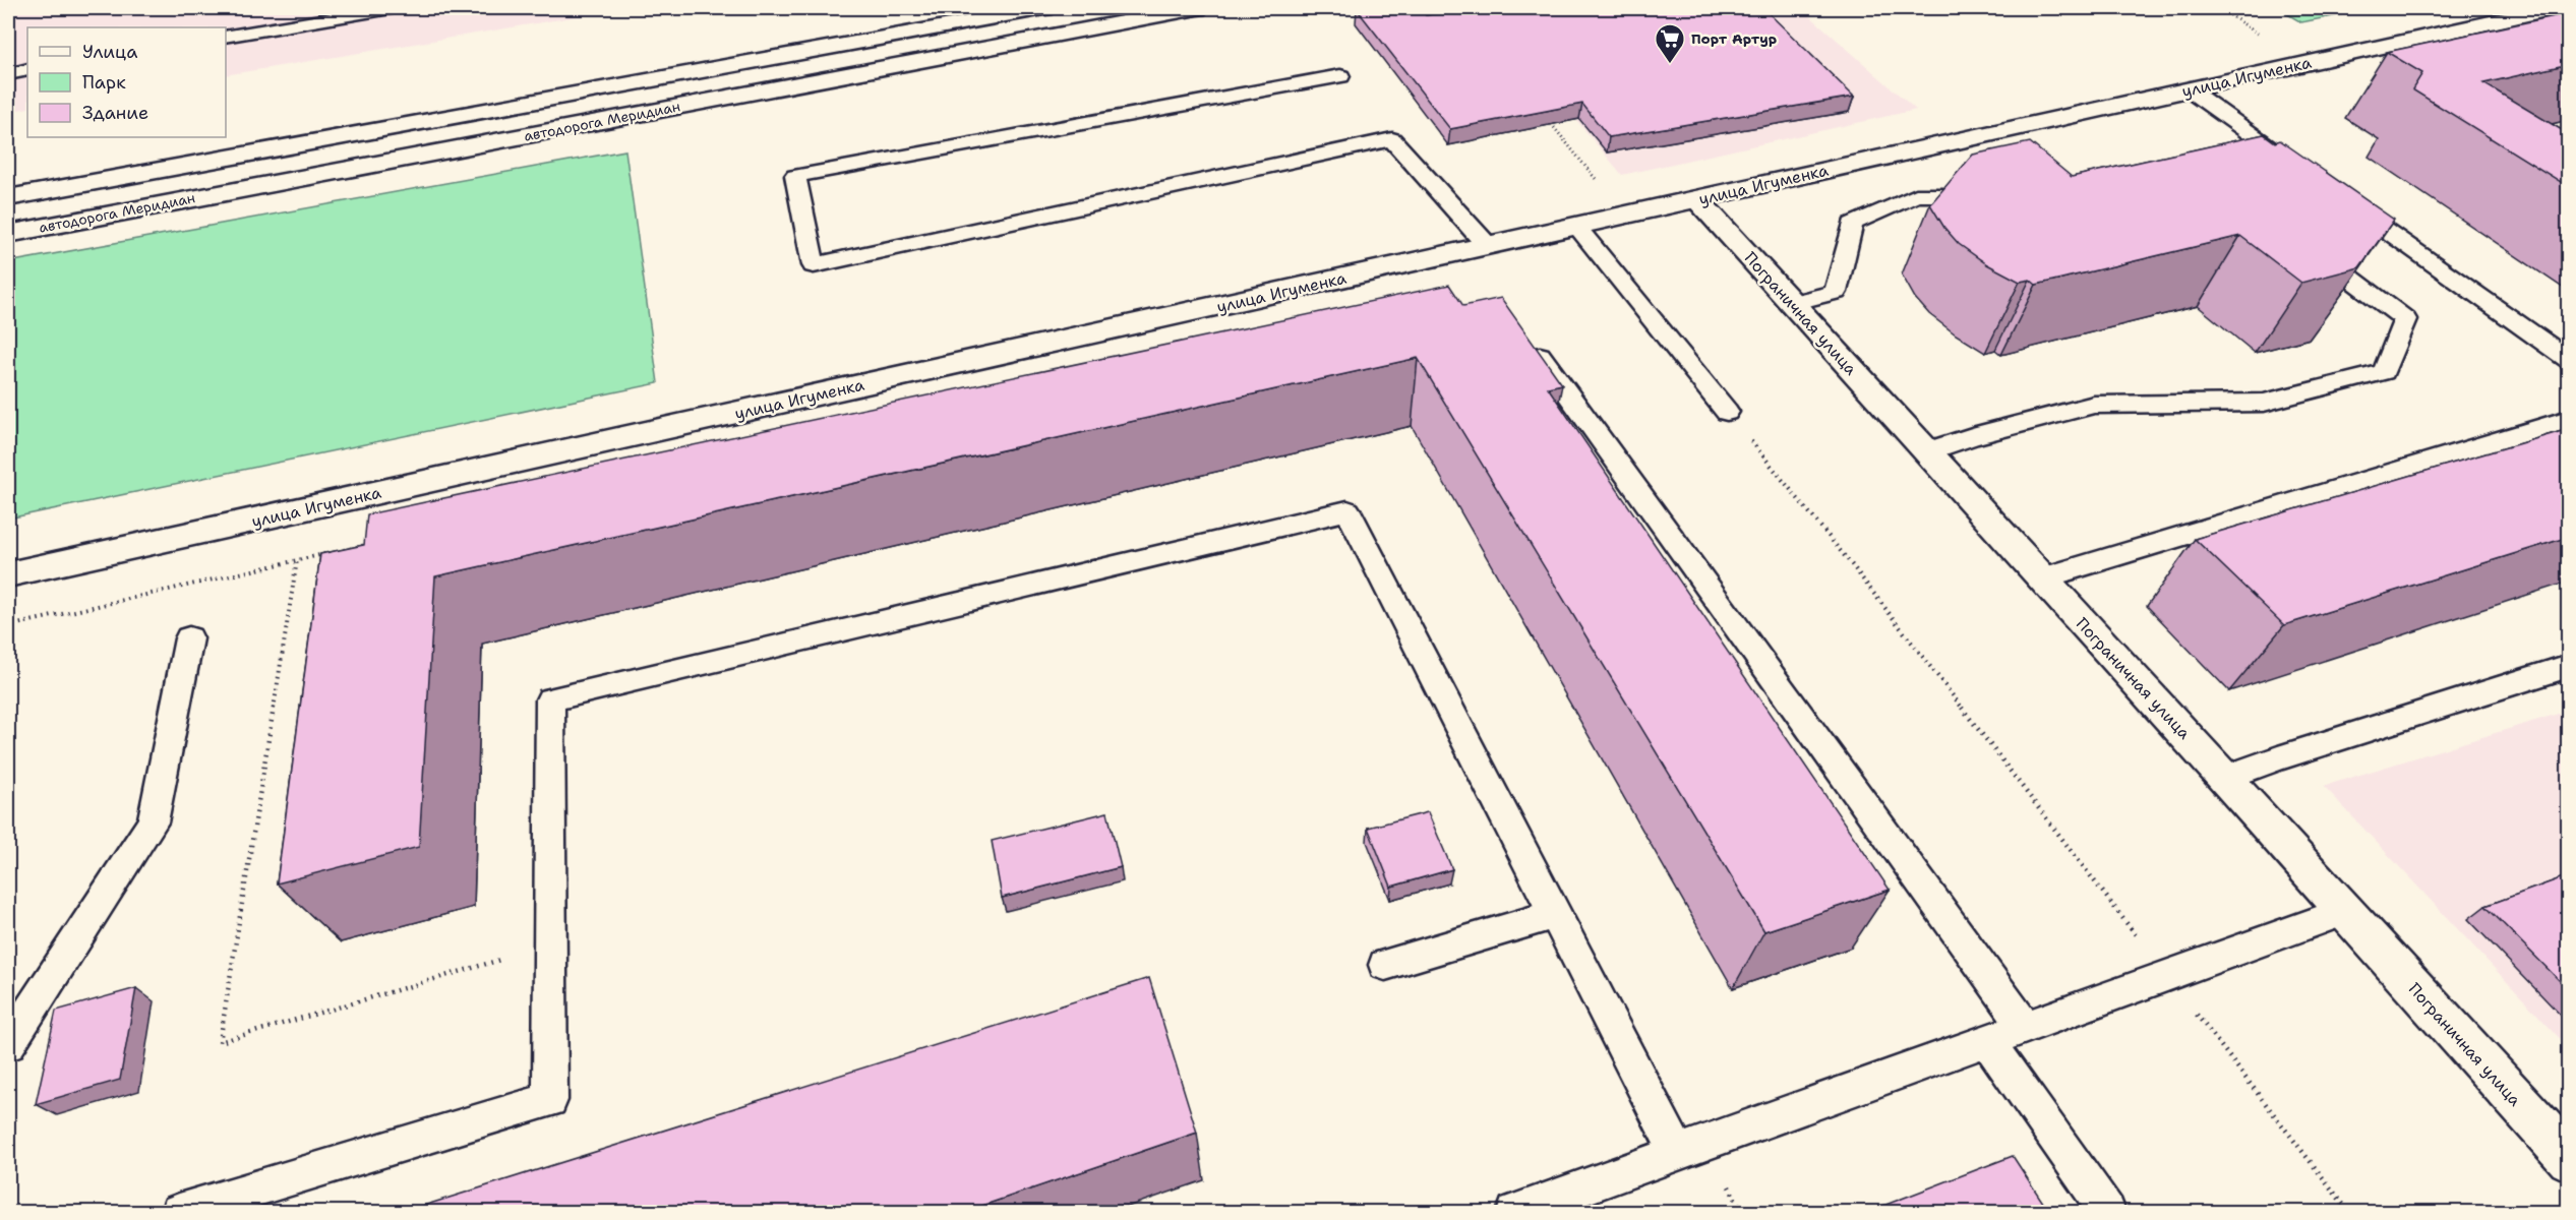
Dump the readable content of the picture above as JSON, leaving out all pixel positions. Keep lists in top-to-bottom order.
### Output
{
  "streets": {
    "street": ["улица Игуменка", "автодорога Меридиан", "Пограничная улица"]
  },
  "crossings": [
    ["улица Игуменка", "Пограничная улица"]
  ],
  "places": {
    "supermarket": ["Порт Артур"]
  },
  "legend": ["Улица", "Парк", "Здание"]
}
